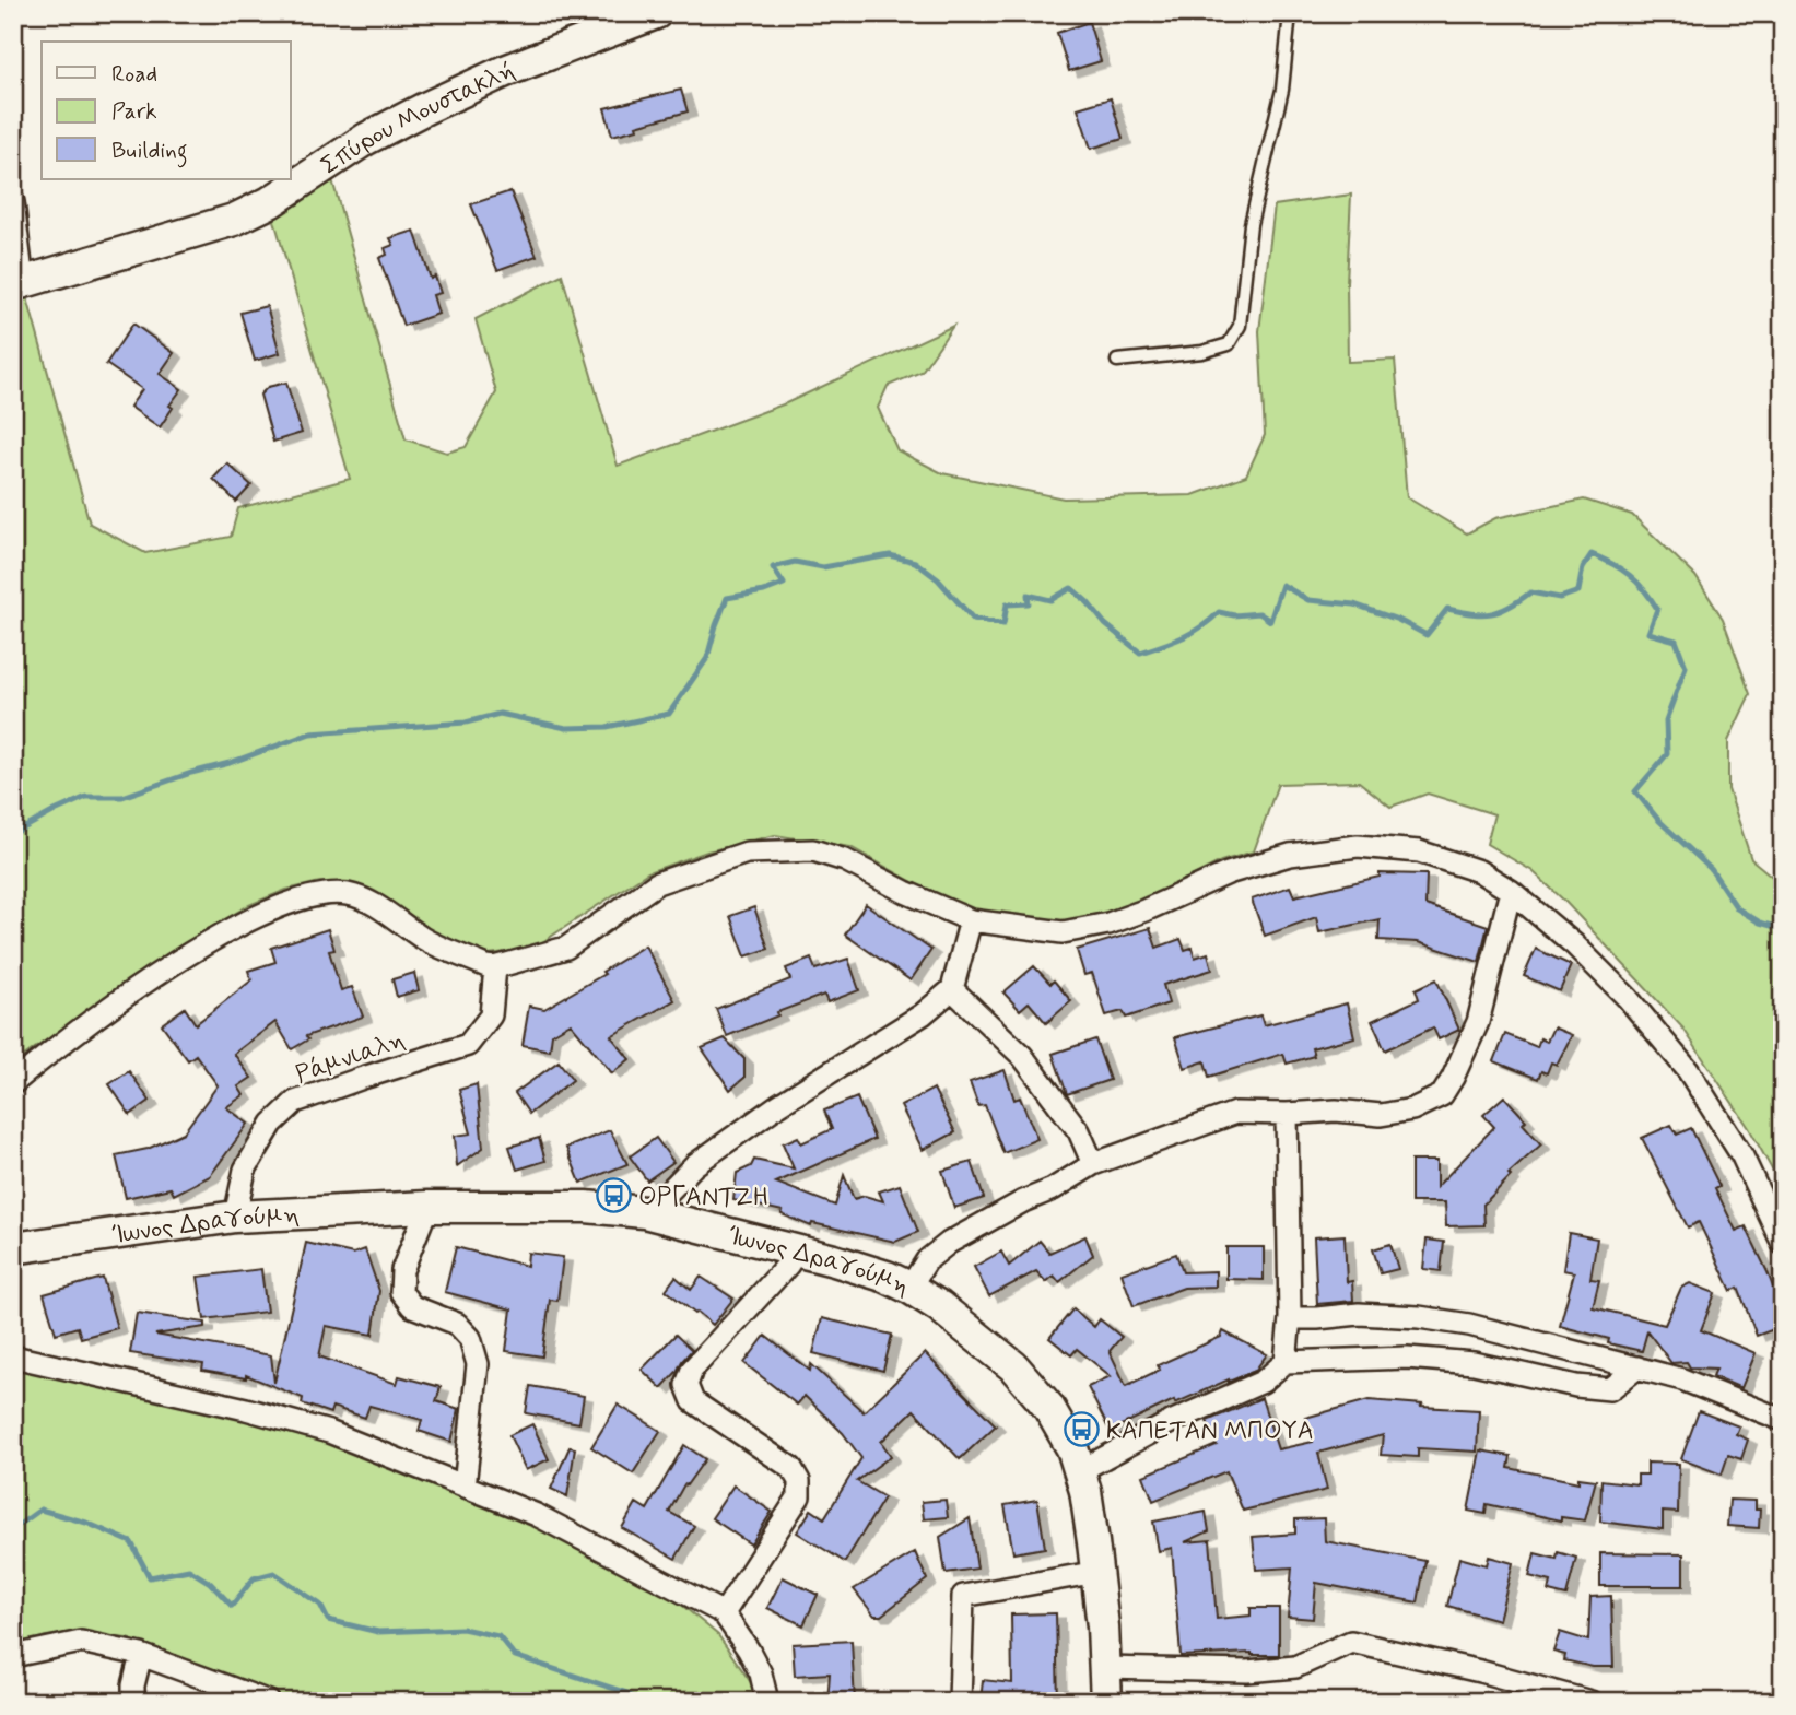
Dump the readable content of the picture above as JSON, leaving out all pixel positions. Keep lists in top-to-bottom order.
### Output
{
  "streets": {
    "street": ["Σπύρου Μουστακλή", "Ράμνιαλη", "Ίωνος Δραγούμη"]
  },
  "crossings": [
    ["Ράμνιαλη", "Ίωνος Δραγούμη"]
  ],
  "places": {
    "bus stop": ["ΟΡΓΑΝΤΖΗ", "ΚΑΠΕΤΑΝ ΜΠΟΥΑ"]
  },
  "legend": ["Road", "Park", "Building"]
}
